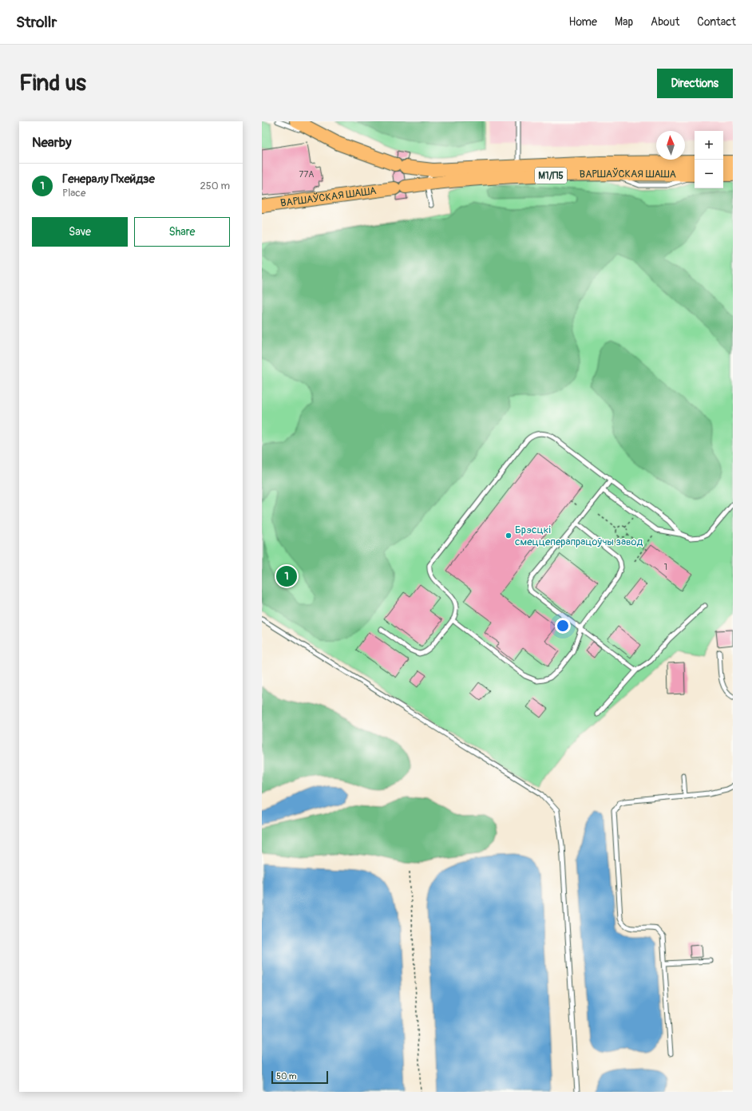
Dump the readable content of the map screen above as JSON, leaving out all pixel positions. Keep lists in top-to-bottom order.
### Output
{
  "streets": {
    "highway": ["ВАРШАЎСКАЯ ШАША", "М1/П5"]
  },
  "places": ["Брэсцкі смеццеперапрацоўчы завод"],
  "house_numbers": ["77А", "1"],
  "scale_bar": "50 m",
  "north": "top",
  "page": {
    "header": "Strollr",
    "nav": [
      "Home",
      "Map",
      "About",
      "Contact"
    ],
    "buttons": [
      "Directions",
      ["Save", "Share"]
    ],
    "title": "Find us",
    "heading": "Nearby",
    "map_buttons": ["+", "−"],
    "list": [
      {
        "mark": "1",
        "name": "Генералу Пхейдзе",
        "note": "Place",
        "value": "250 m"
      }
    ],
    "pins": "1",
    "scale": "50 m"
  }
}
